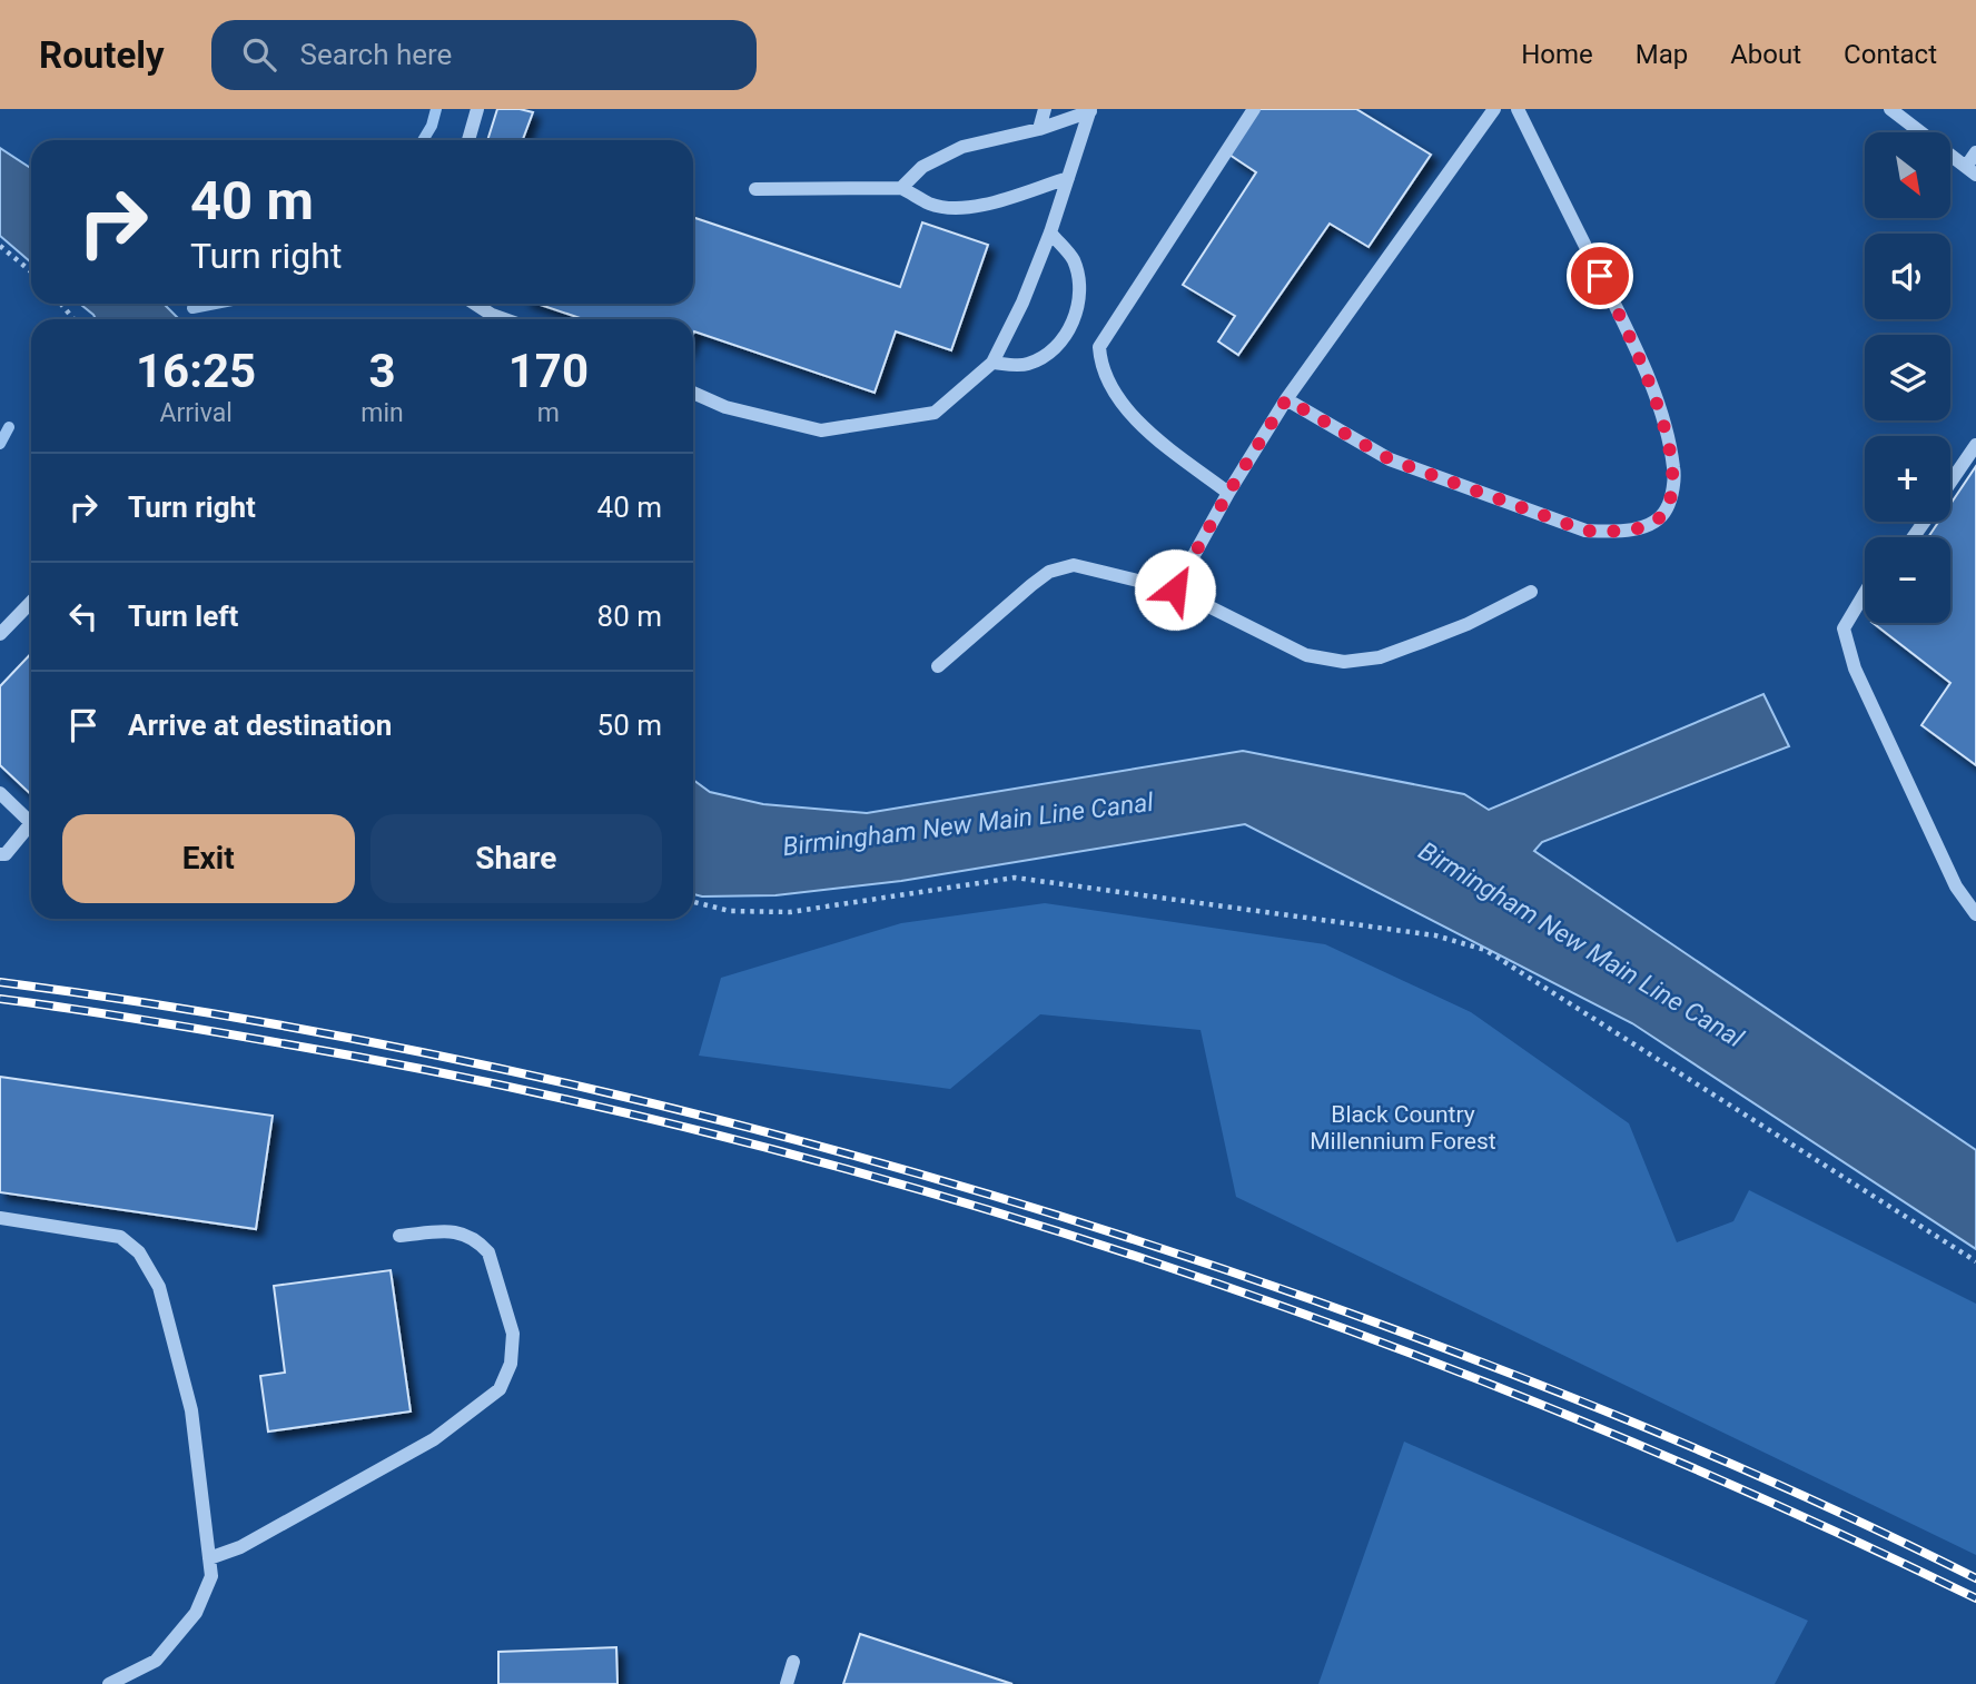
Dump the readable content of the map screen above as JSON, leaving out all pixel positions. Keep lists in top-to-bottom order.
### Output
{
  "water": ["Birmingham New Main Line Canal"],
  "parks": ["Black Country Millennium Forest"],
  "north": "bottom right",
  "page": {
    "header": "Routely",
    "search": "Search here",
    "nav": [
      "Home",
      "Map",
      "About",
      "Contact"
    ],
    "map_buttons": ["+", "−"],
    "turn": ["40 m", "Turn right"],
    "eta": [
      "16:25",
      "Arrival",
      "3",
      "min",
      "170",
      "m"
    ],
    "list": [
      {
        "name": "Turn right",
        "value": "40 m"
      },
      {
        "name": "Turn left",
        "value": "80 m"
      },
      {
        "name": "Arrive at destination",
        "value": "50 m"
      }
    ],
    "buttons": ["Exit", "Share"]
  }
}
